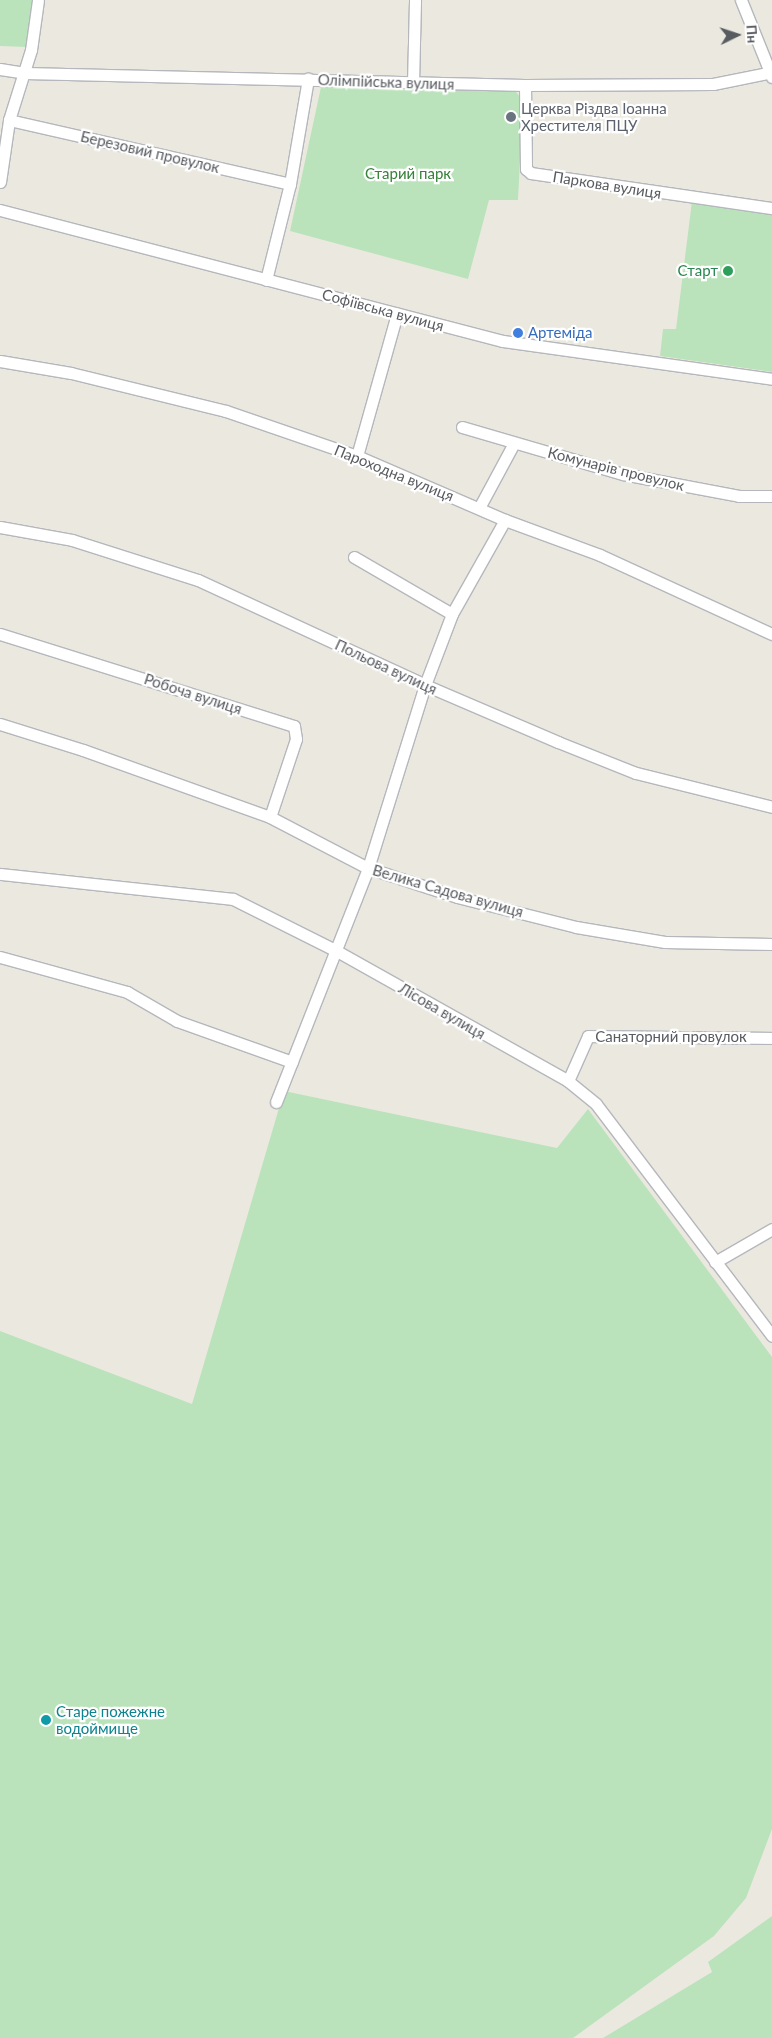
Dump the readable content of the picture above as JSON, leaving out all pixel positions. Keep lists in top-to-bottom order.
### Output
{
  "streets": {
    "street": [
      "Олімпійська вулиця",
      "Березовий провулок",
      "Паркова вулиця",
      "Софіївська вулиця",
      "Комунарів провулок",
      "Пароходна вулиця",
      "Польова вулиця",
      "Робоча вулиця",
      "Велика Садова вулиця",
      "Лісова вулиця",
      "Санаторний провулок"
    ]
  },
  "crossings": [
    ["Олімпійська вулиця", "Паркова вулиця"],
    ["Робоча вулиця", "Велика Садова вулиця"],
    ["Лісова вулиця", "Санаторний провулок"]
  ],
  "parks": ["Старий парк"],
  "places": [
    "Церква Різдва Іоанна Хрестителя ПЦУ",
    "Старт",
    "Артеміда",
    "Старе пожежне водоймище"
  ],
  "north": "right"
}
